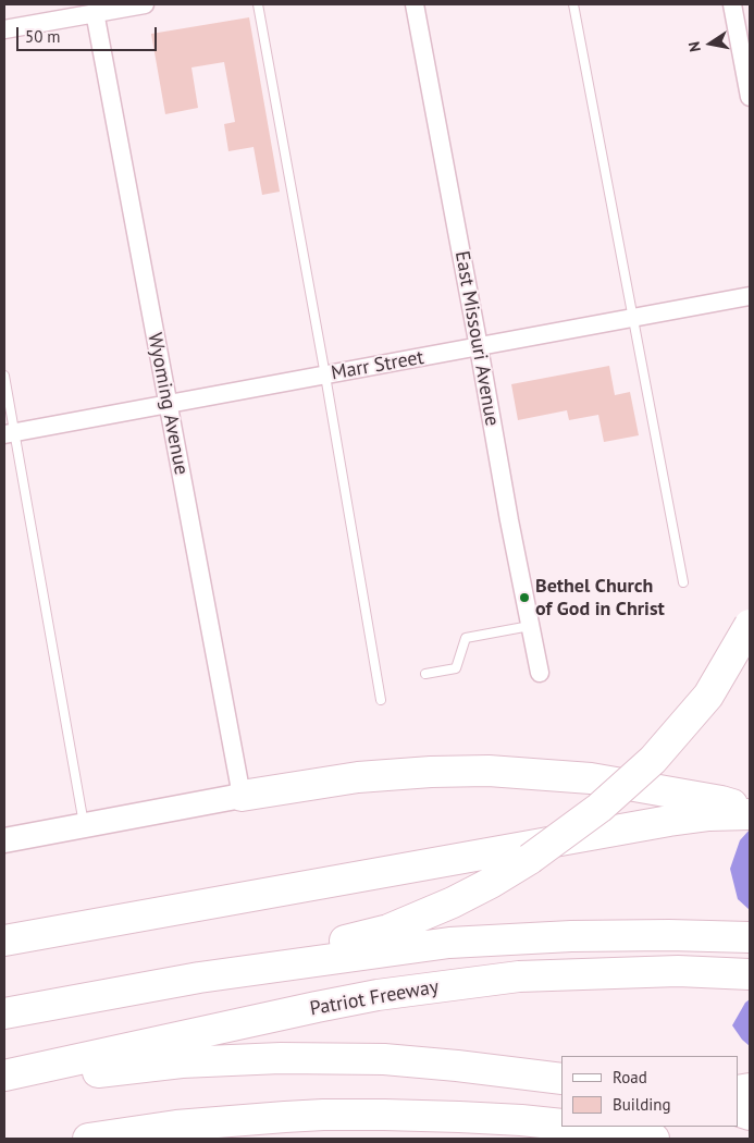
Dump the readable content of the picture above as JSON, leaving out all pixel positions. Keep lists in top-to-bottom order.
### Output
{
  "streets": {
    "highway": ["Patriot Freeway"],
    "street": ["East Missouri Avenue", "Marr Street", "Wyoming Avenue"]
  },
  "crossings": [
    ["East Missouri Avenue", "Marr Street"],
    ["Marr Street", "Wyoming Avenue"]
  ],
  "places": ["Bethel Church of God in Christ"],
  "legend": ["Road", "Building"],
  "scale_bar": "50 m",
  "north": "left"
}
